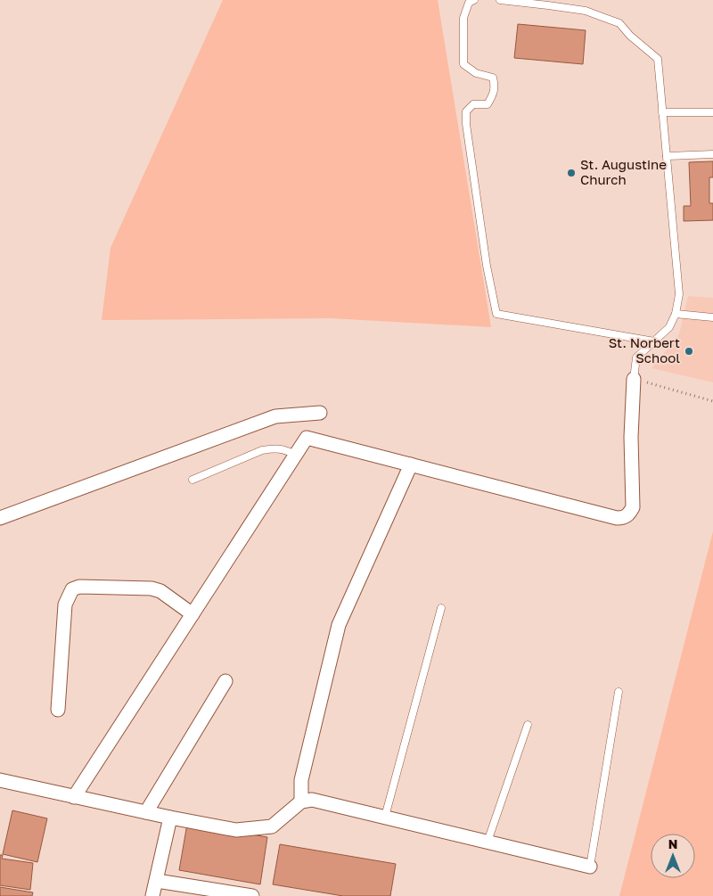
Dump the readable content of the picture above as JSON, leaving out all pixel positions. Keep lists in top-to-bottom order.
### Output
{
  "places": ["St. Augustine Church", "St. Norbert School"],
  "north": "top"
}
